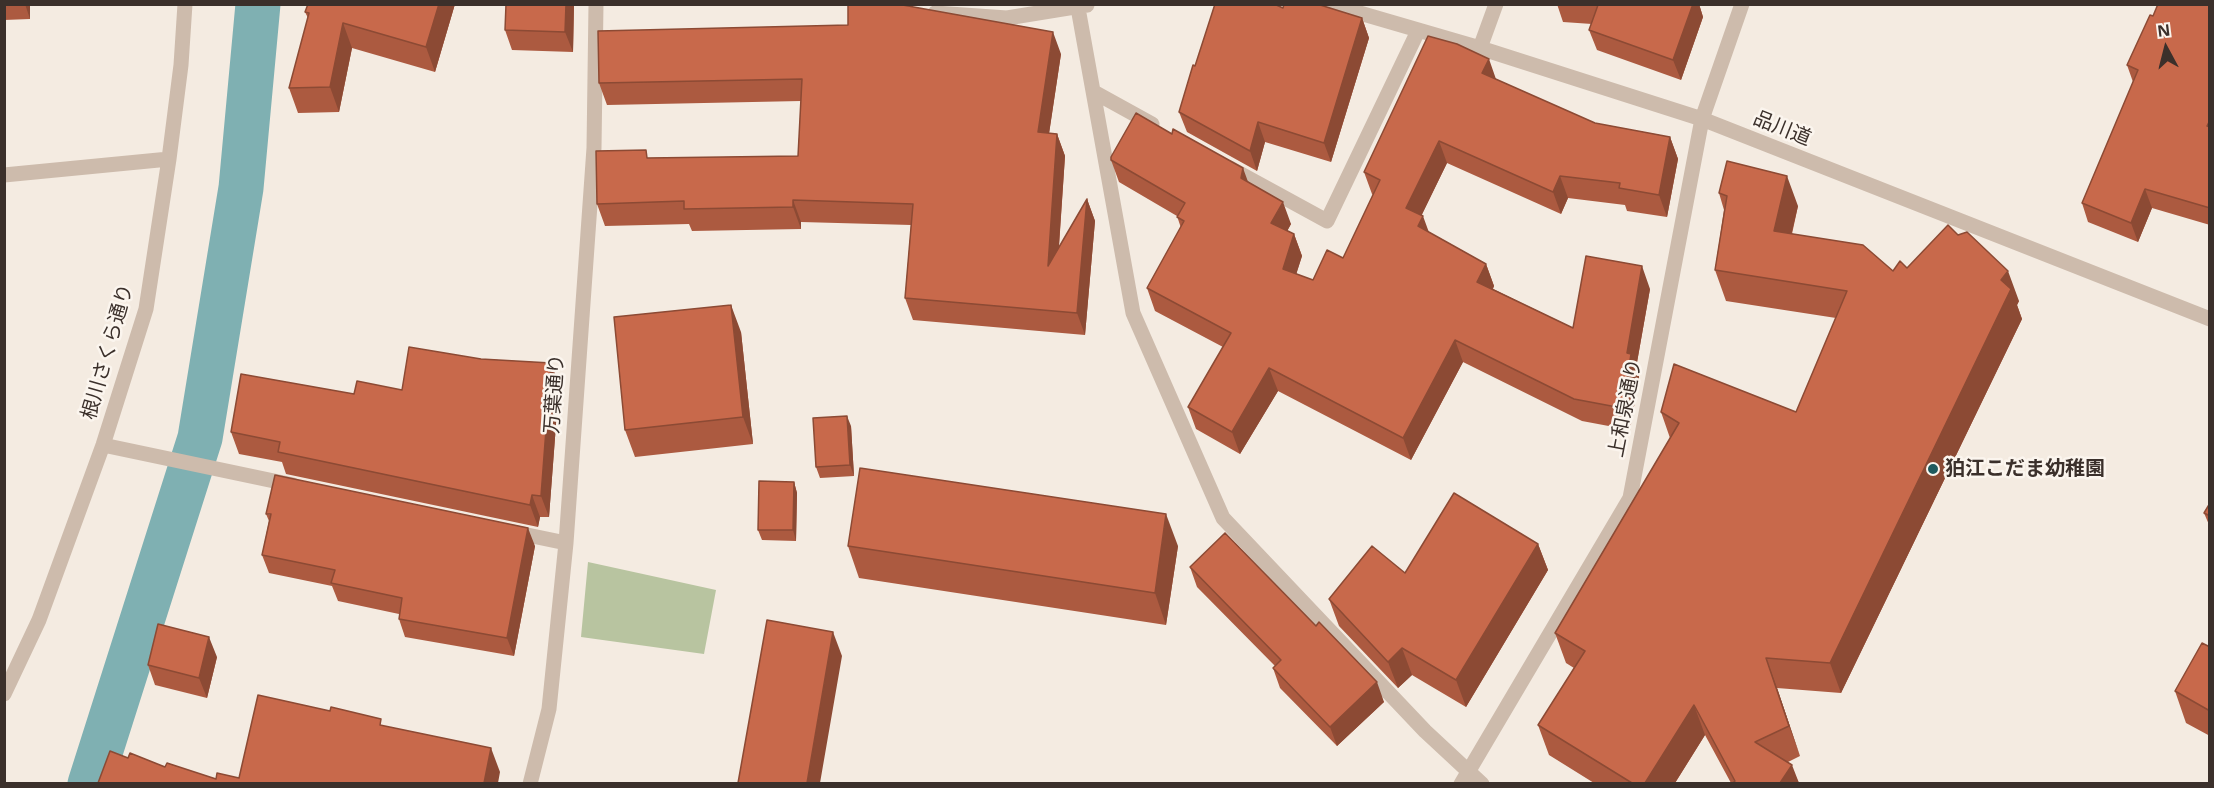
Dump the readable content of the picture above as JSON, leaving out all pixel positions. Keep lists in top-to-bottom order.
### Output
{
  "streets": {
    "street": [
      "品川道",
      "根川さくら通り",
      "万葉通り",
      "上和泉通り"
    ]
  },
  "crossings": [
    ["品川道", "上和泉通り"]
  ],
  "places": ["狛江こだま幼稚園"],
  "north": "top"
}
